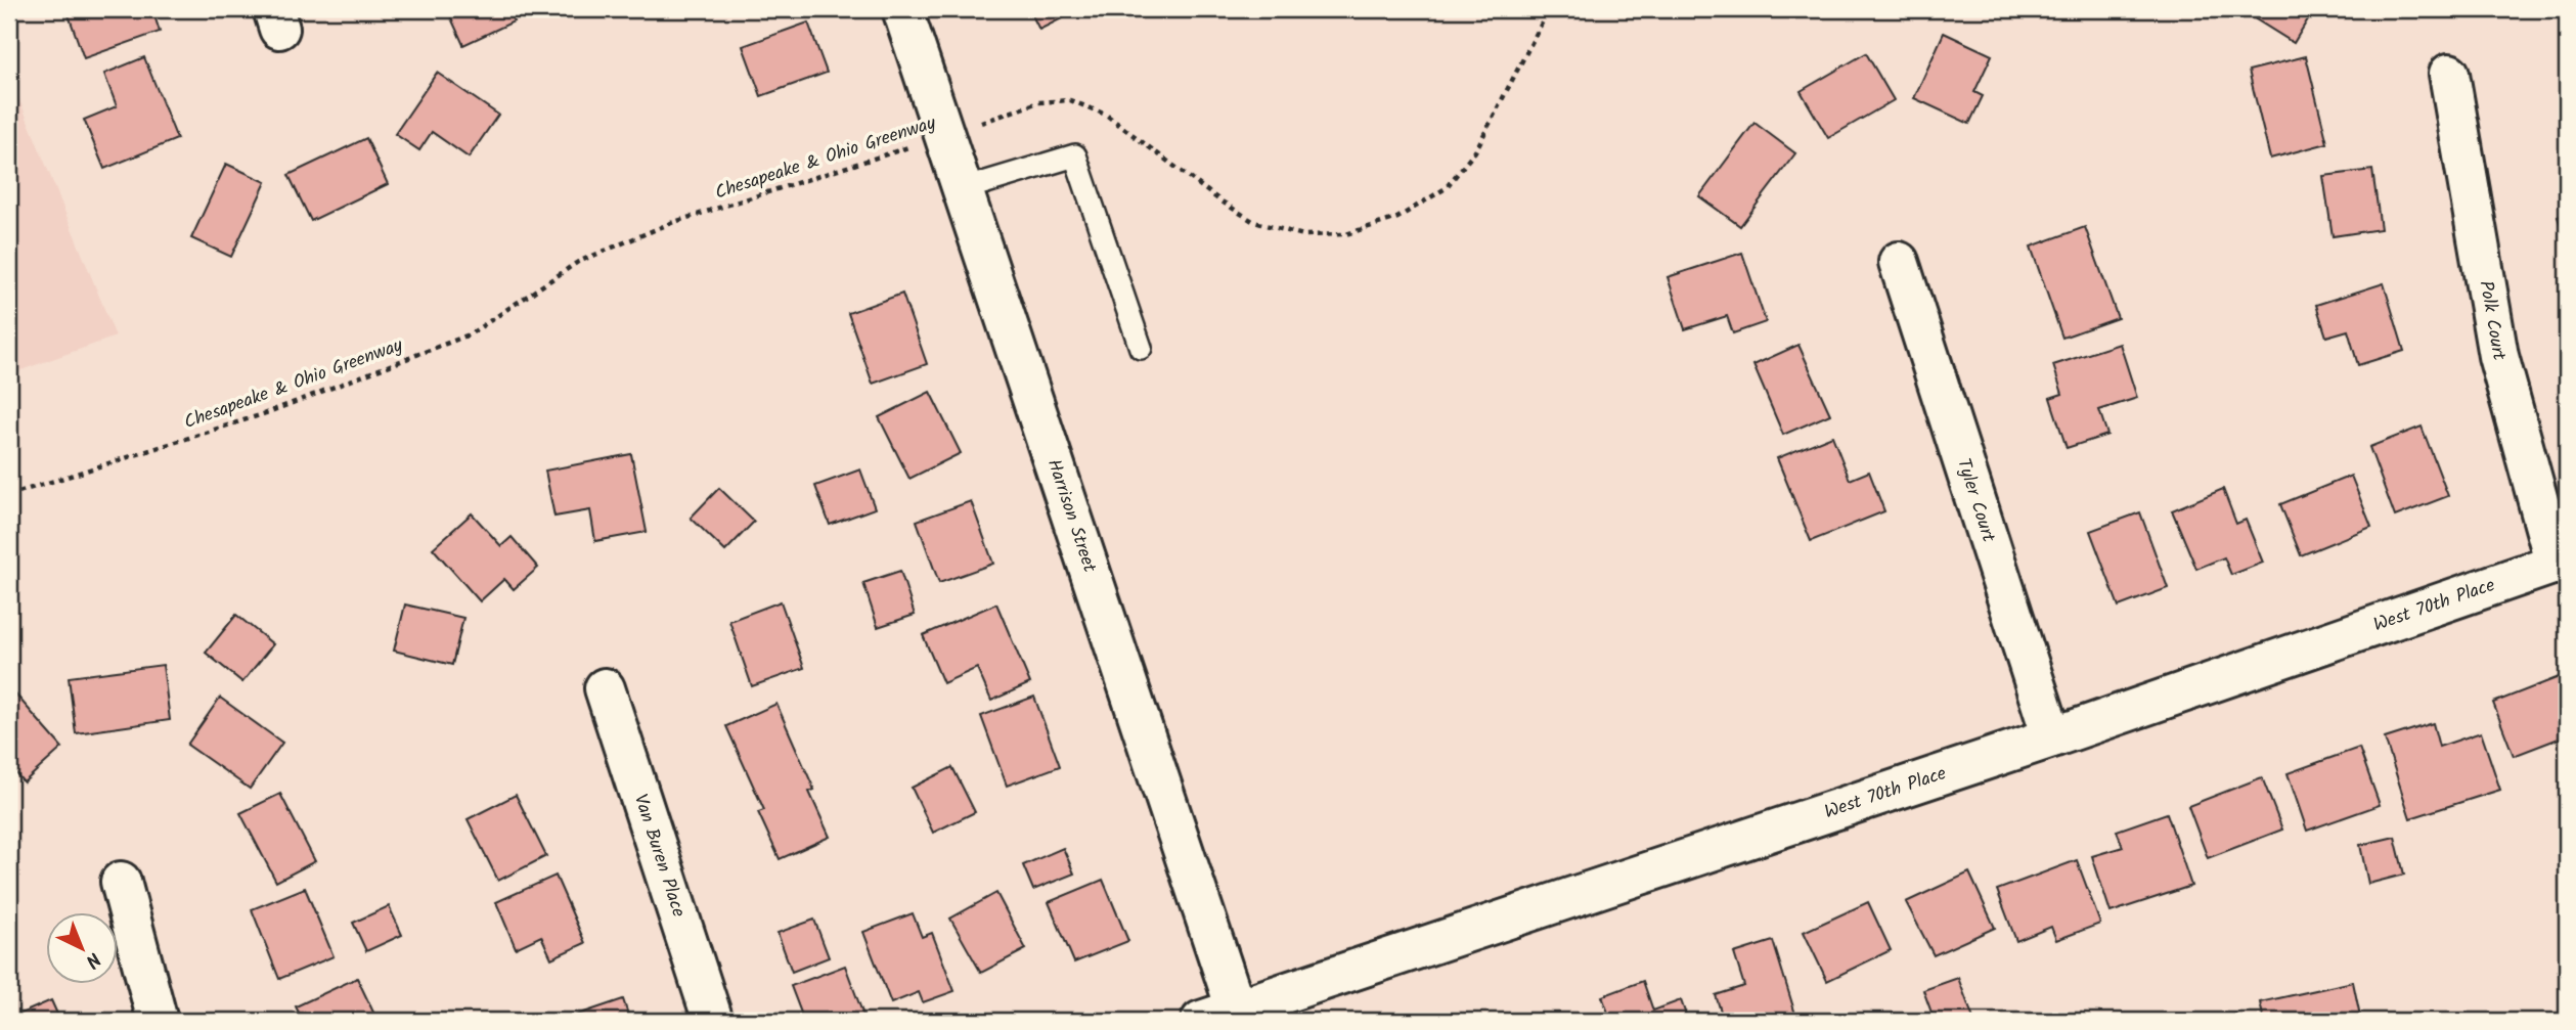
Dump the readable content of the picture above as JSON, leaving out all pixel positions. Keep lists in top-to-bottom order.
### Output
{
  "streets": {
    "street": [
      "Polk Court",
      "Tyler Court",
      "Harrison Street",
      "West 70th Place",
      "Van Buren Place"
    ],
    "path": ["Chesapeake & Ohio Greenway"]
  },
  "crossings": [
    ["Chesapeake & Ohio Greenway", "Harrison Street"],
    ["Polk Court", "West 70th Place"],
    ["Tyler Court", "West 70th Place"],
    ["Harrison Street", "West 70th Place"]
  ],
  "north": "bottom right"
}
